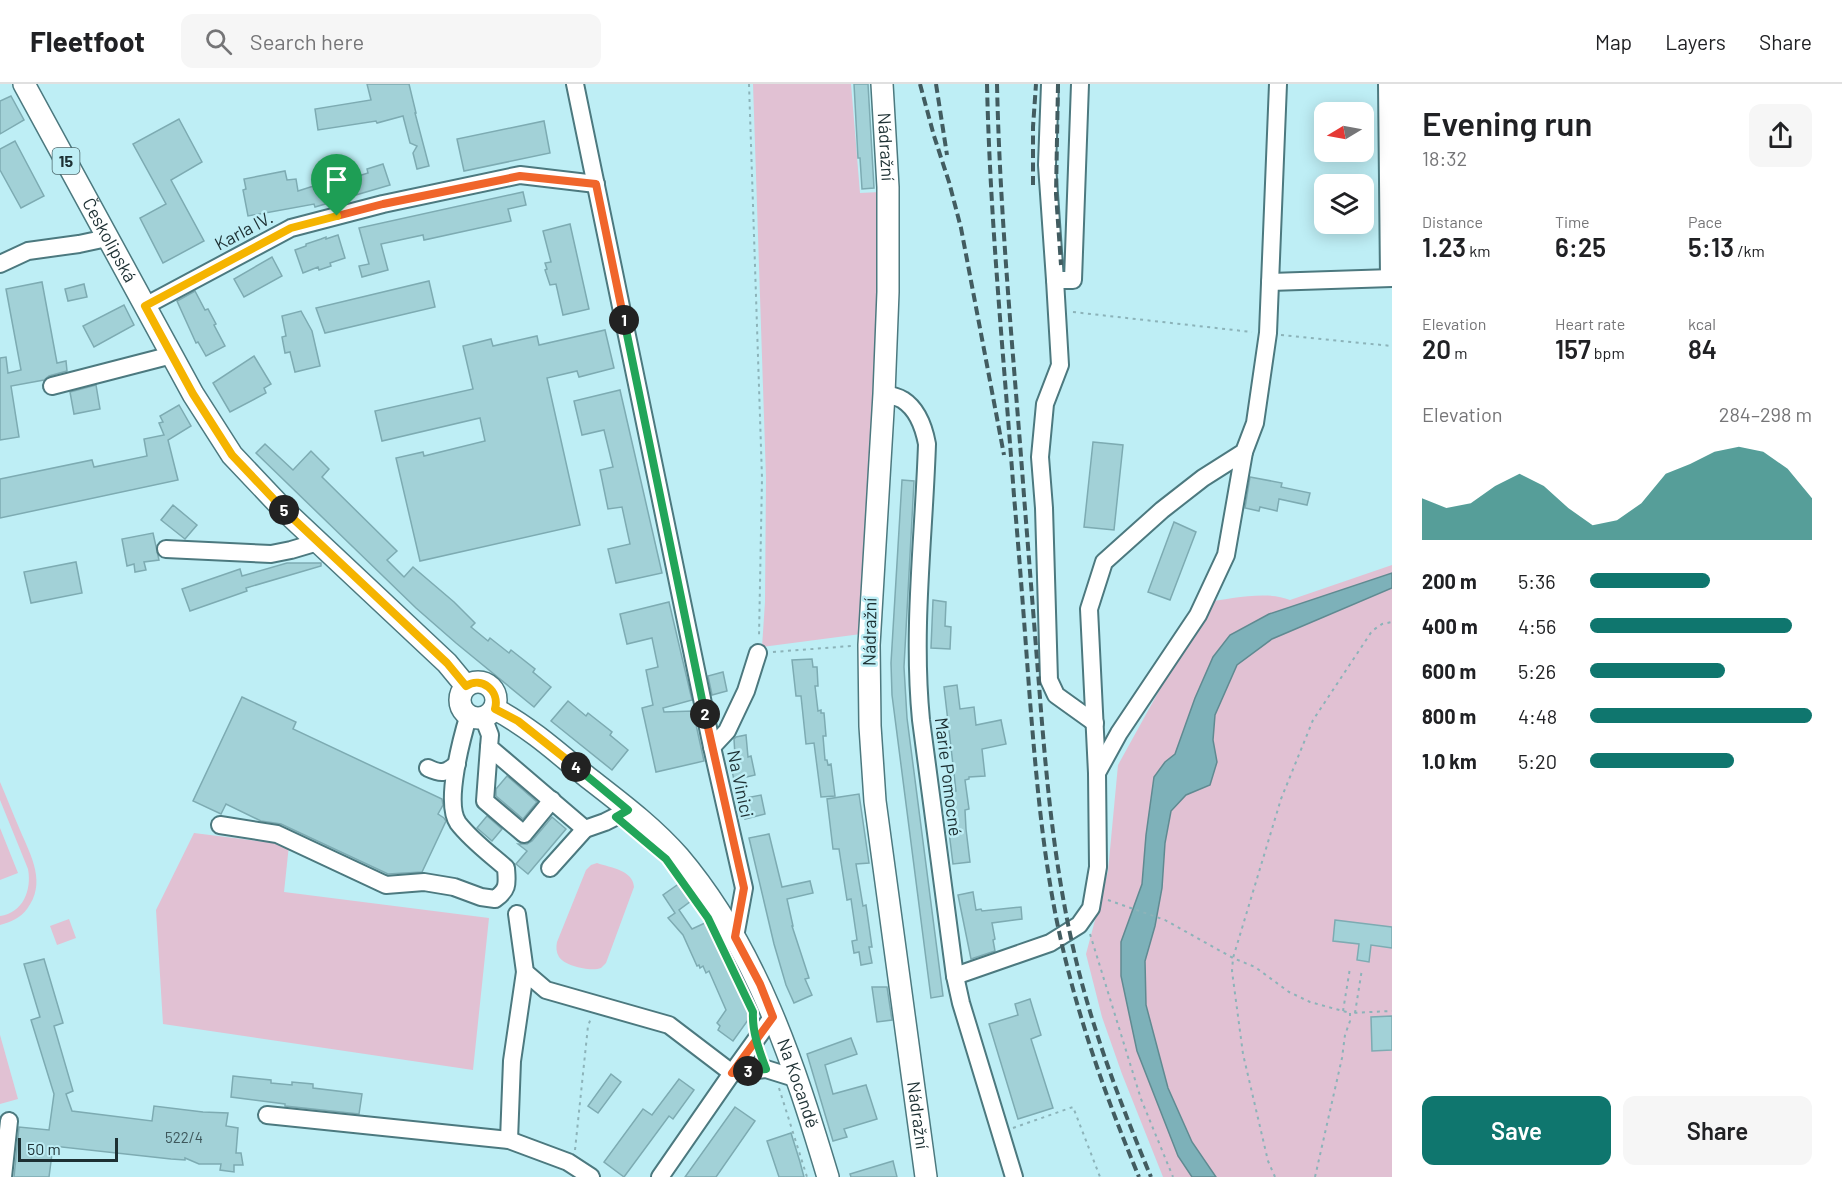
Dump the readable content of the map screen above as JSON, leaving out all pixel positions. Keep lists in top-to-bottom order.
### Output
{
  "streets": {
    "main road": [
      "Nádražní",
      "15",
      "Českolipská",
      "Na Kocandě"
    ],
    "street": ["Karla IV.", "Marie Pomocné", "Na Vinici"]
  },
  "crossings": [
    ["Nádražní", "Marie Pomocné"],
    ["Karla IV.", "Českolipská"],
    ["Českolipská", "Na Kocandě"],
    ["Na Vinici", "Na Kocandě"]
  ],
  "house_numbers": ["522/4"],
  "scale_bar": "50 m",
  "north": "left",
  "page": {
    "header": "Fleetfoot",
    "search": "Search here",
    "nav": ["Map", "Layers", "Share"],
    "heading": ["Evening run", "18:32"],
    "stats": [
      ["Distance", "1.23 km"],
      ["Time", "6:25"],
      ["Pace", "5:13 /km"],
      ["Elevation", "20 m"],
      ["Heart rate", "157 bpm"],
      ["kcal", "84"]
    ],
    "pins": [
      "1",
      "5",
      "2",
      "4",
      "3"
    ],
    "chart": ["Elevation", "284–298 m"],
    "list": [
      {
        "name": "200 m",
        "note": "5:36"
      },
      {
        "name": "400 m",
        "note": "4:56"
      },
      {
        "name": "600 m",
        "note": "5:26"
      },
      {
        "name": "800 m",
        "note": "4:48"
      },
      {
        "name": "1.0 km",
        "note": "5:20"
      }
    ],
    "buttons": ["Save", "Share"],
    "scale": "50 m"
  }
}
